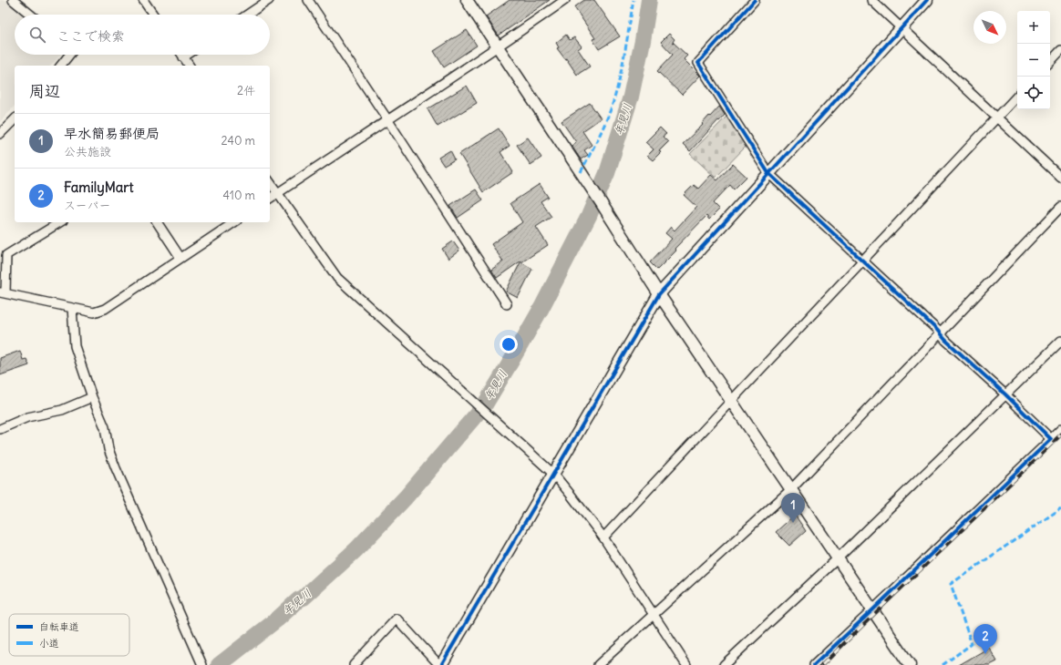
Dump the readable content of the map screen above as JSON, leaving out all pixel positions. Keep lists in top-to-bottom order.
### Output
{
  "water": ["年見川"],
  "legend": ["自転車道", "小道"],
  "north": "bottom right",
  "page": {
    "map_buttons": ["+", "−"],
    "search": "ここで検索",
    "heading": ["周辺", "2件"],
    "list": [
      {
        "mark": "1",
        "name": "早水簡易郵便局",
        "note": "公共施設",
        "value": "240 m"
      },
      {
        "mark": "2",
        "name": "FamilyMart",
        "note": "スーパー",
        "value": "410 m"
      }
    ],
    "pins": ["1", "2"]
  }
}
